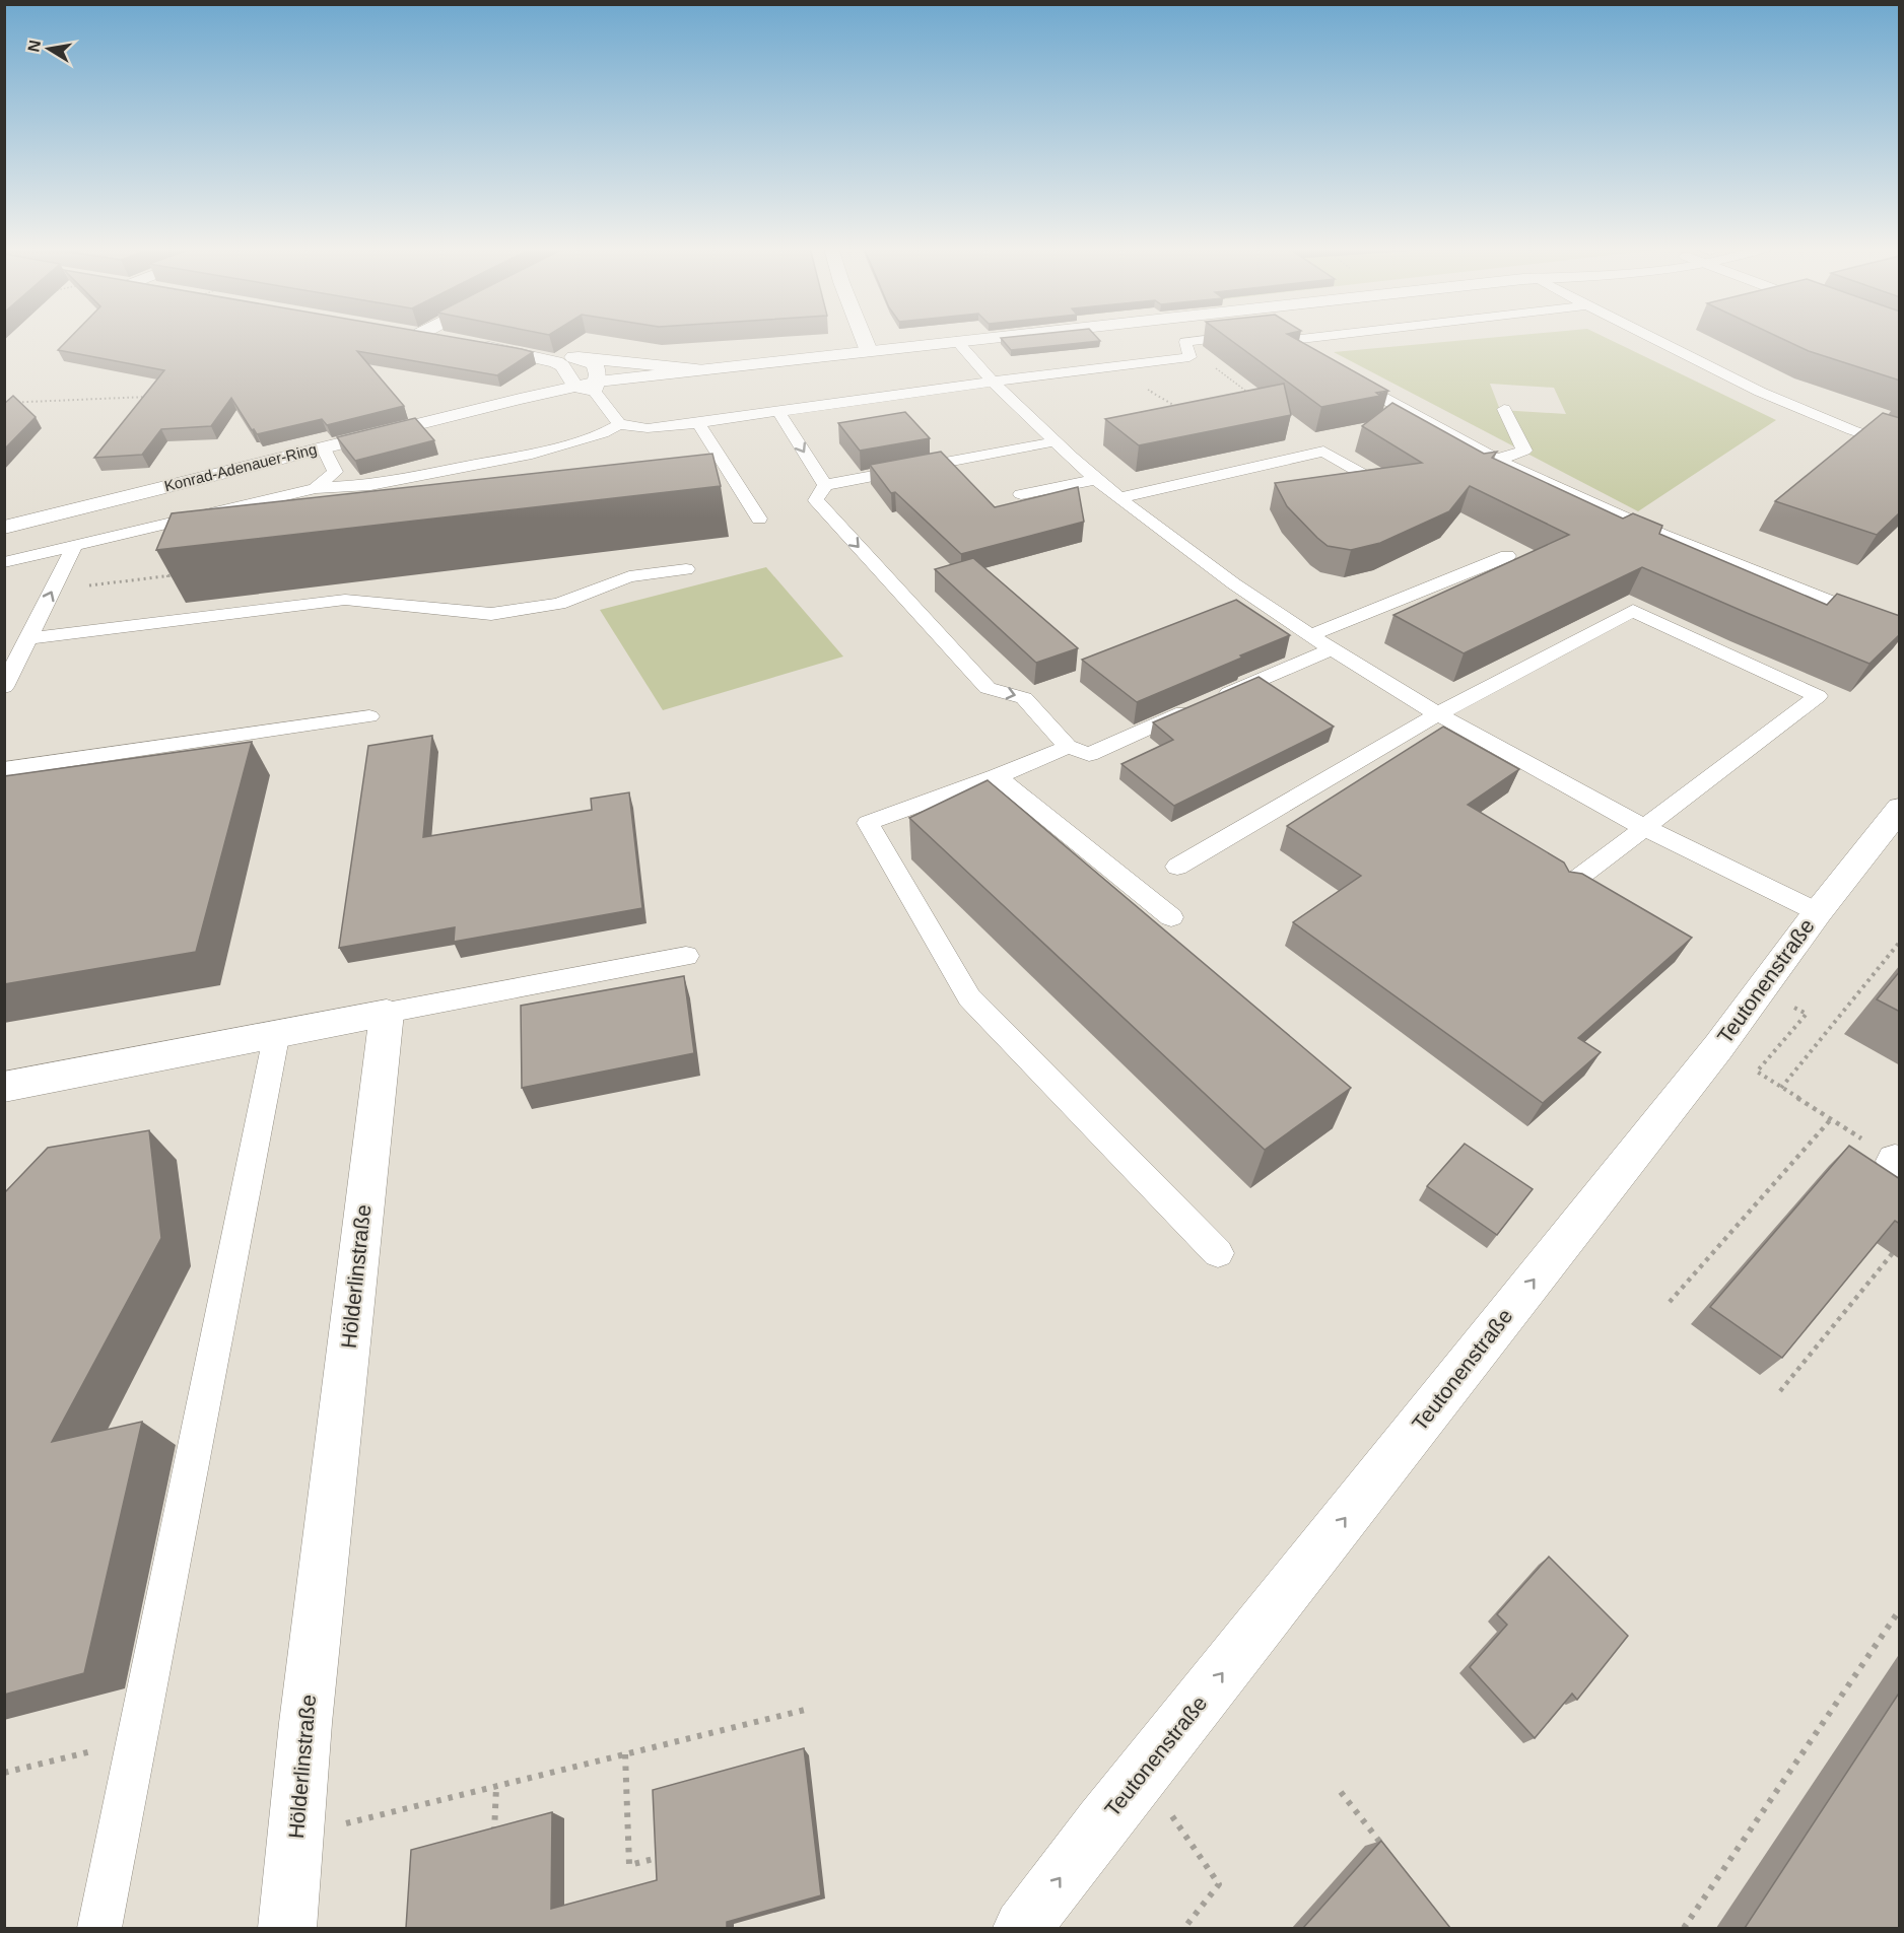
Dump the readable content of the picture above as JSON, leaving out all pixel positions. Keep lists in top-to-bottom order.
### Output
{
  "streets": {
    "street": ["Konrad-Adenauer-Ring", "Teutonenstraße", "Hölderlinstraße"]
  },
  "one_way": ["Teutonenstraße"],
  "north": "left"
}
